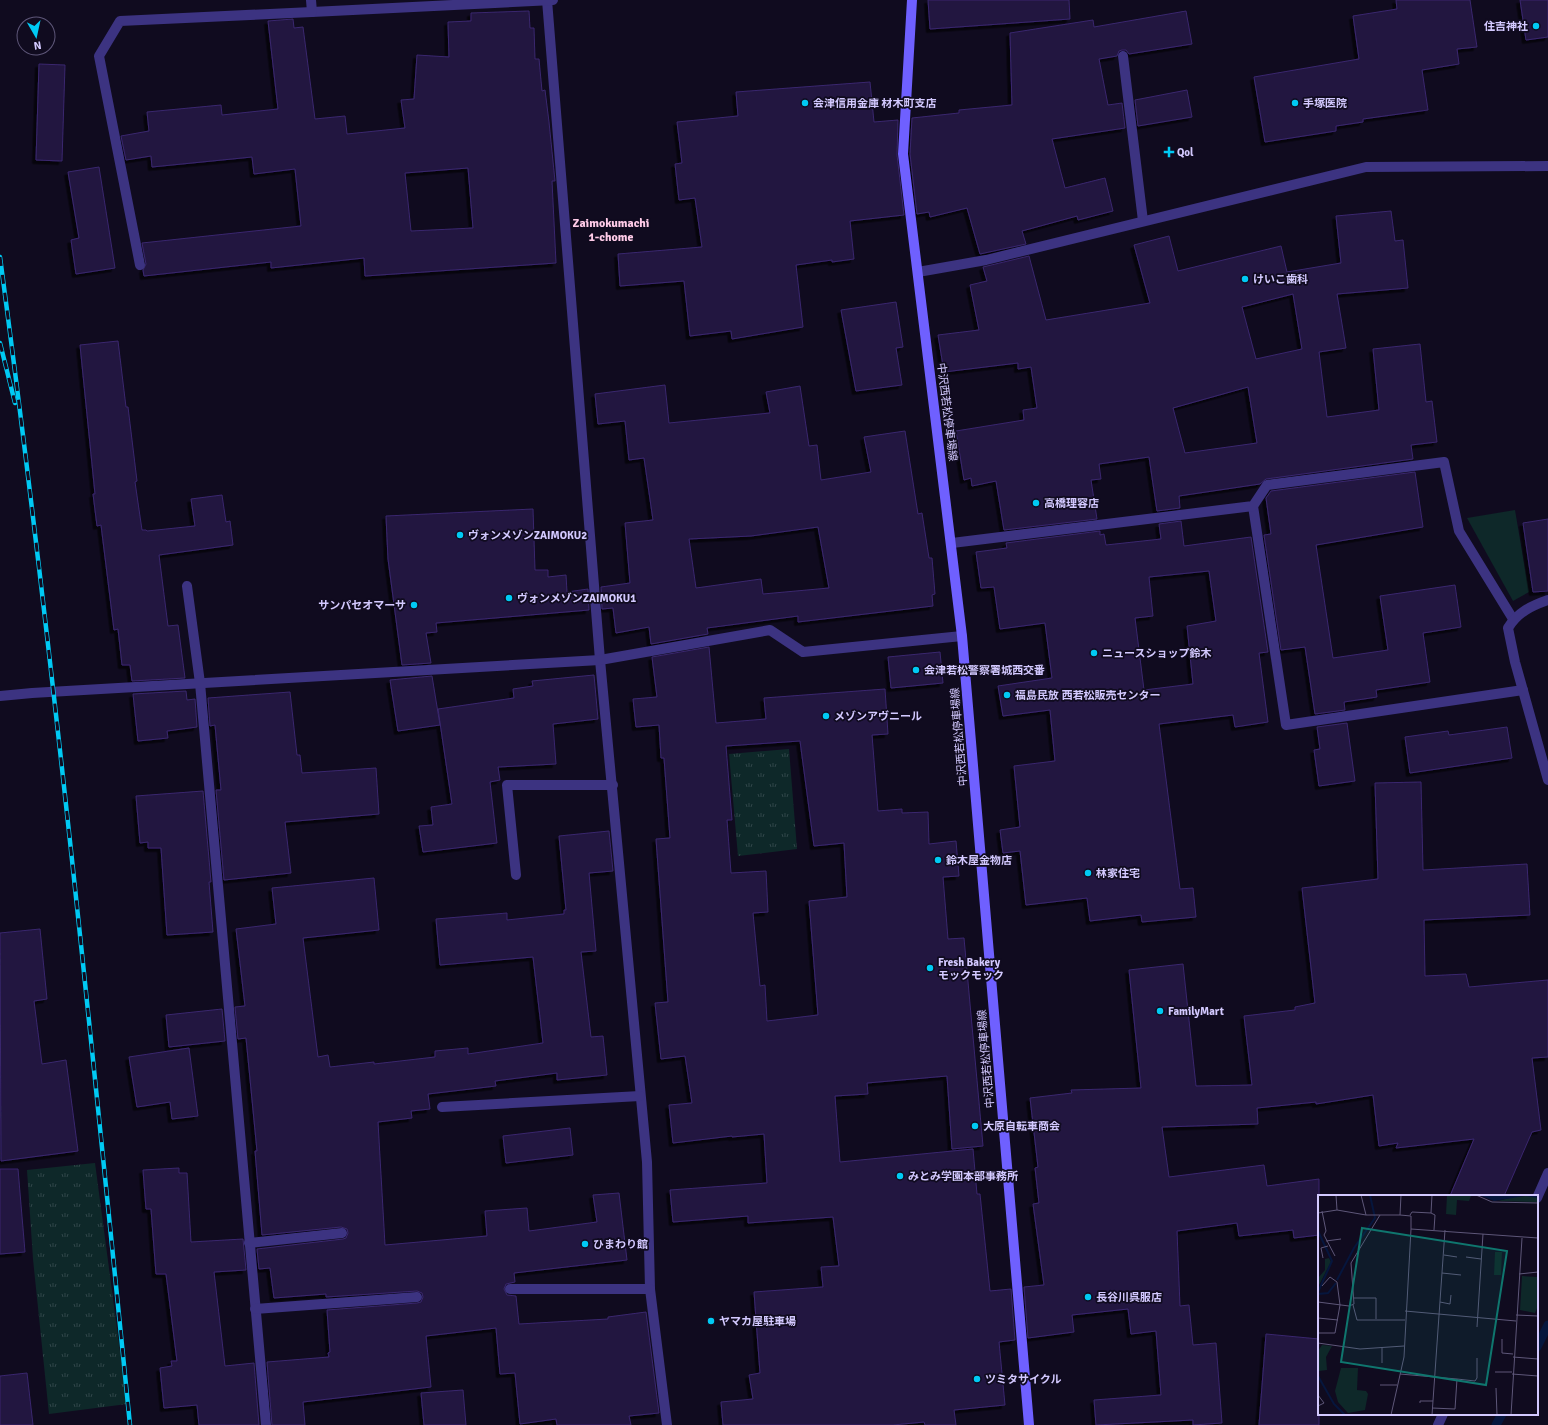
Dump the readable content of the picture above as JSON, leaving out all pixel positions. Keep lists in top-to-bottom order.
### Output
{
  "streets": {
    "main road": ["中沢西若松停車場線"]
  },
  "districts": ["Zaimokumachi 1-chome"],
  "places": {
    "other": [
      "住吉神社",
      "会津信用金庫 材木町支店",
      "手塚医院",
      "けいこ歯科",
      "高橋理容店",
      "ヴォンメゾンZAIMOKU2",
      "ヴォンメゾンZAIMOKU1",
      "サンパセオマーサ",
      "ニュースショップ鈴木",
      "会津若松警察署城西交番",
      "福島民放 西若松販売センター",
      "メゾンアヴニール",
      "鈴木屋金物店",
      "林家住宅",
      "Fresh Bakery モックモック",
      "FamilyMart",
      "大原自転車商会",
      "みとみ学園本部事務所",
      "ひまわり館",
      "長谷川呉服店",
      "ヤマカ屋駐車場",
      "ツミタサイクル"
    ],
    "health": ["Qol"]
  },
  "north": "bottom"
}
